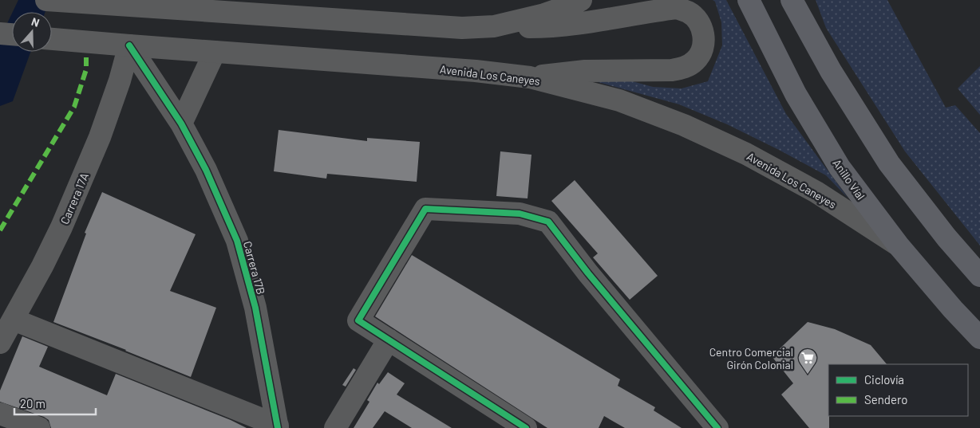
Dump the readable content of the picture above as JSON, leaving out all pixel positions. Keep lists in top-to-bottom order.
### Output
{
  "streets": {
    "highway": ["Anillo Víal"],
    "street": ["Avenida Los Caneyes", "Carrera 17A", "Carrera 17B"]
  },
  "crossings": [
    ["Avenida Los Caneyes", "Anillo Víal"],
    ["Avenida Los Caneyes", "Carrera 17A"],
    ["Avenida Los Caneyes", "Carrera 17B"],
    ["Carrera 17A", "Carrera 17B"]
  ],
  "places": {
    "supermarket": ["Centro Comercial Girón Colonial"]
  },
  "legend": ["Ciclovía", "Sendero"],
  "scale_bar": "20 m",
  "north": "top"
}
